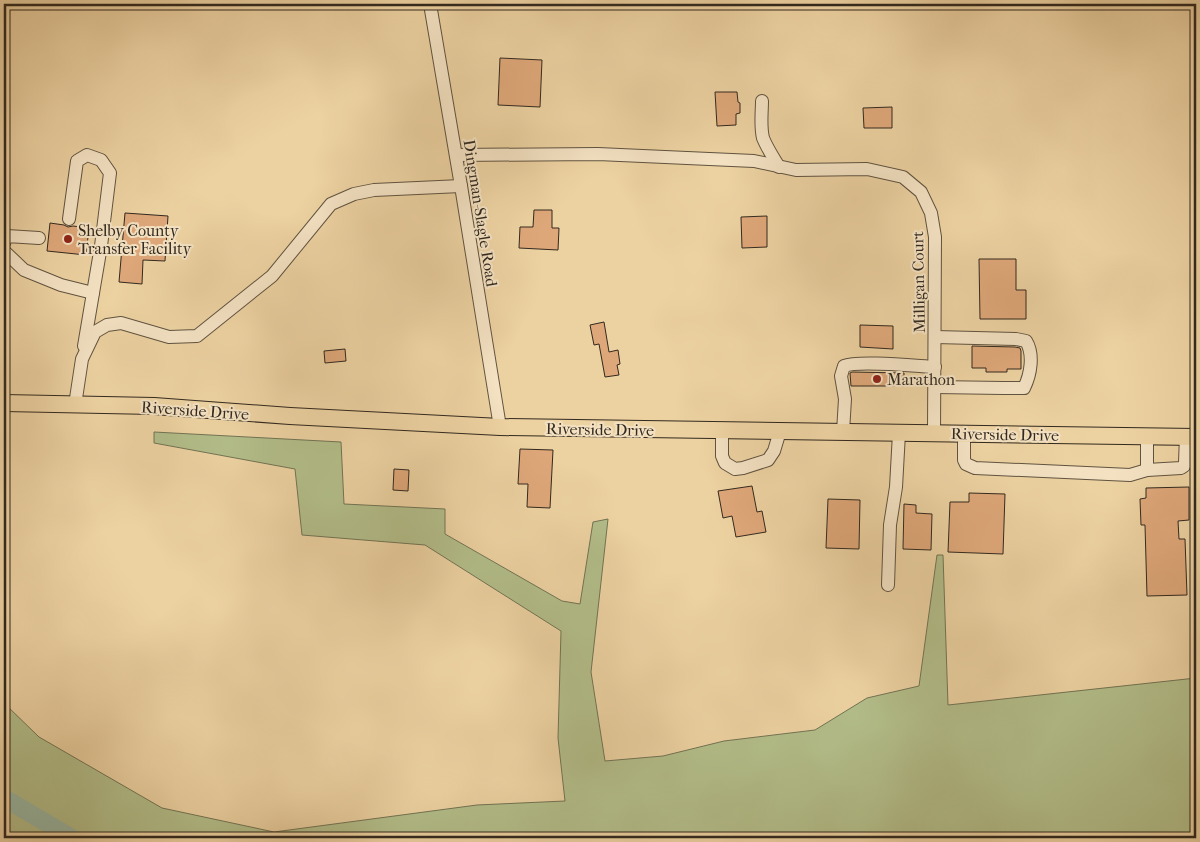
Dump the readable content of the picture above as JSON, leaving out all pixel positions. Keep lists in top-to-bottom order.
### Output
{
  "streets": {
    "main road": ["Riverside Drive"],
    "street": ["Dingman-Slagle Road", "Milligan Court"]
  },
  "crossings": [
    ["Dingman-Slagle Road", "Milligan Court"],
    ["Dingman-Slagle Road", "Riverside Drive"],
    ["Milligan Court", "Riverside Drive"]
  ],
  "places": ["Shelby County Transfer Facility", "Marathon"]
}
